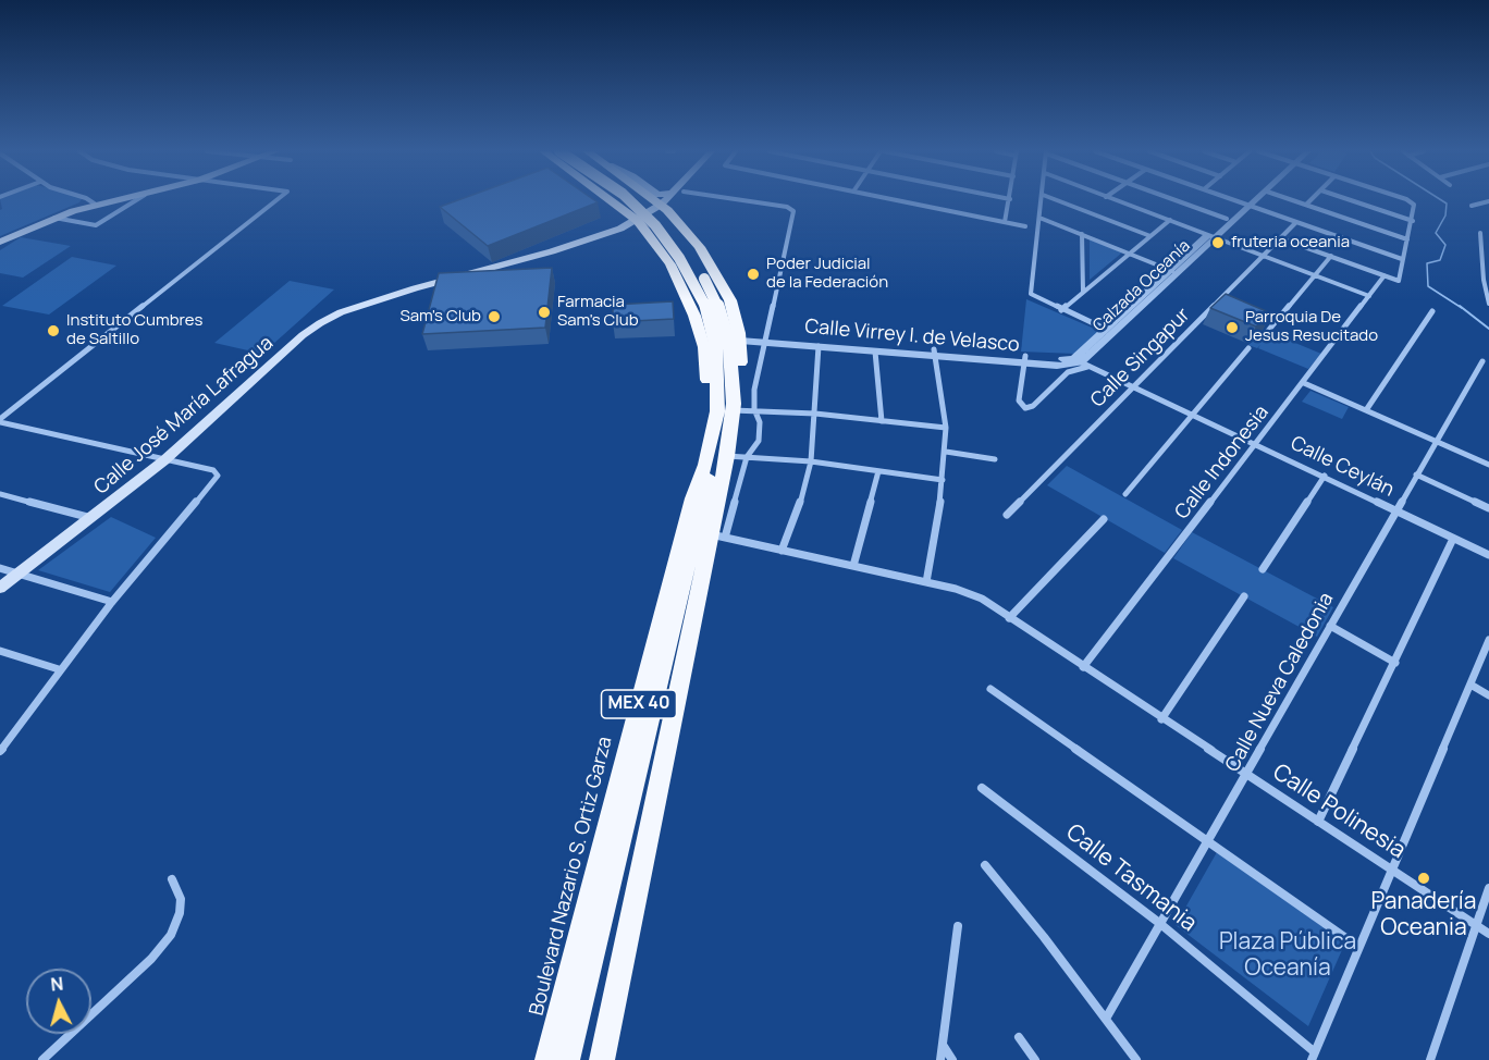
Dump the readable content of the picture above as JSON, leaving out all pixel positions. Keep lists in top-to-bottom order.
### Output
{
  "streets": {
    "highway": ["MEX 40", "Boulevard Nazario S. Ortiz Garza"],
    "main road": ["Calle José María Lafragua"],
    "street": [
      "Calzada Oceanía",
      "Calle Virrey I. de Velasco",
      "Calle Singapur",
      "Calle Indonesia",
      "Calle Ceylán",
      "Calle Nueva Caledonia",
      "Calle Polinesia",
      "Calle Tasmania"
    ]
  },
  "crossings": [
    ["Calzada Oceanía", "Calle Virrey I. de Velasco"],
    ["Calzada Oceanía", "Calle Ceylán"],
    ["Calle Virrey I. de Velasco", "Calle Ceylán"],
    ["Calle Virrey I. de Velasco", "Boulevard Nazario S. Ortiz Garza"],
    ["Calle Singapur", "Calle Ceylán"],
    ["Calle Indonesia", "Calle Ceylán"],
    ["Calle Indonesia", "Calle Polinesia"],
    ["Calle Ceylán", "Calle Nueva Caledonia"],
    ["Calle Nueva Caledonia", "Calle Polinesia"],
    ["Calle Nueva Caledonia", "Calle Tasmania"],
    ["Calle Polinesia", "Boulevard Nazario S. Ortiz Garza"]
  ],
  "parks": ["Plaza Pública Oceanía"],
  "places": [
    "fruteria oceania",
    "Poder Judicial de la Federación",
    "Farmacia Sam's Club",
    "Sam's Club",
    "Parroquia De Jesus Resucitado",
    "Instituto Cumbres de Saltillo",
    "Panadería Oceania"
  ],
  "north": "top"
}
